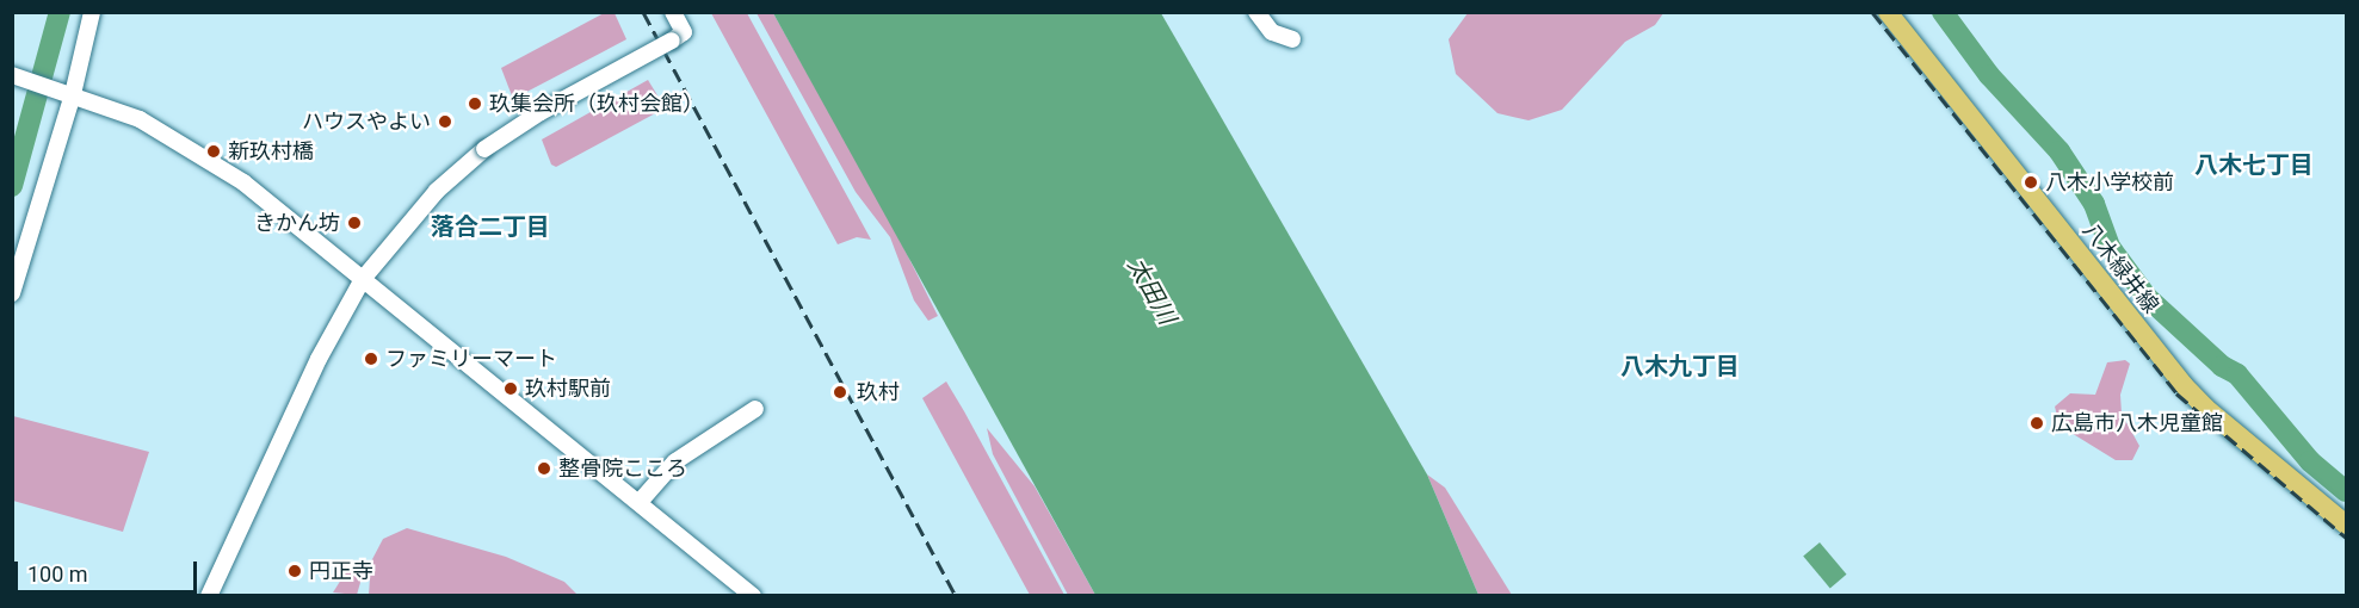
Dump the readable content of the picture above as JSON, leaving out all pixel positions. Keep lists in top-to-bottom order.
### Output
{
  "streets": {
    "main road": ["八木緑井線"]
  },
  "districts": ["八木七丁目", "落合二丁目", "八木九丁目"],
  "water": ["太田川"],
  "places": [
    "玖集会所（玖村会館）",
    "ハウスやよい",
    "新玖村橋",
    "八木小学校前",
    "きかん坊",
    "ファミリーマート",
    "玖村駅前",
    "玖村",
    "広島市八木児童館",
    "整骨院こころ",
    "円正寺"
  ],
  "scale_bar": "100 m"
}
